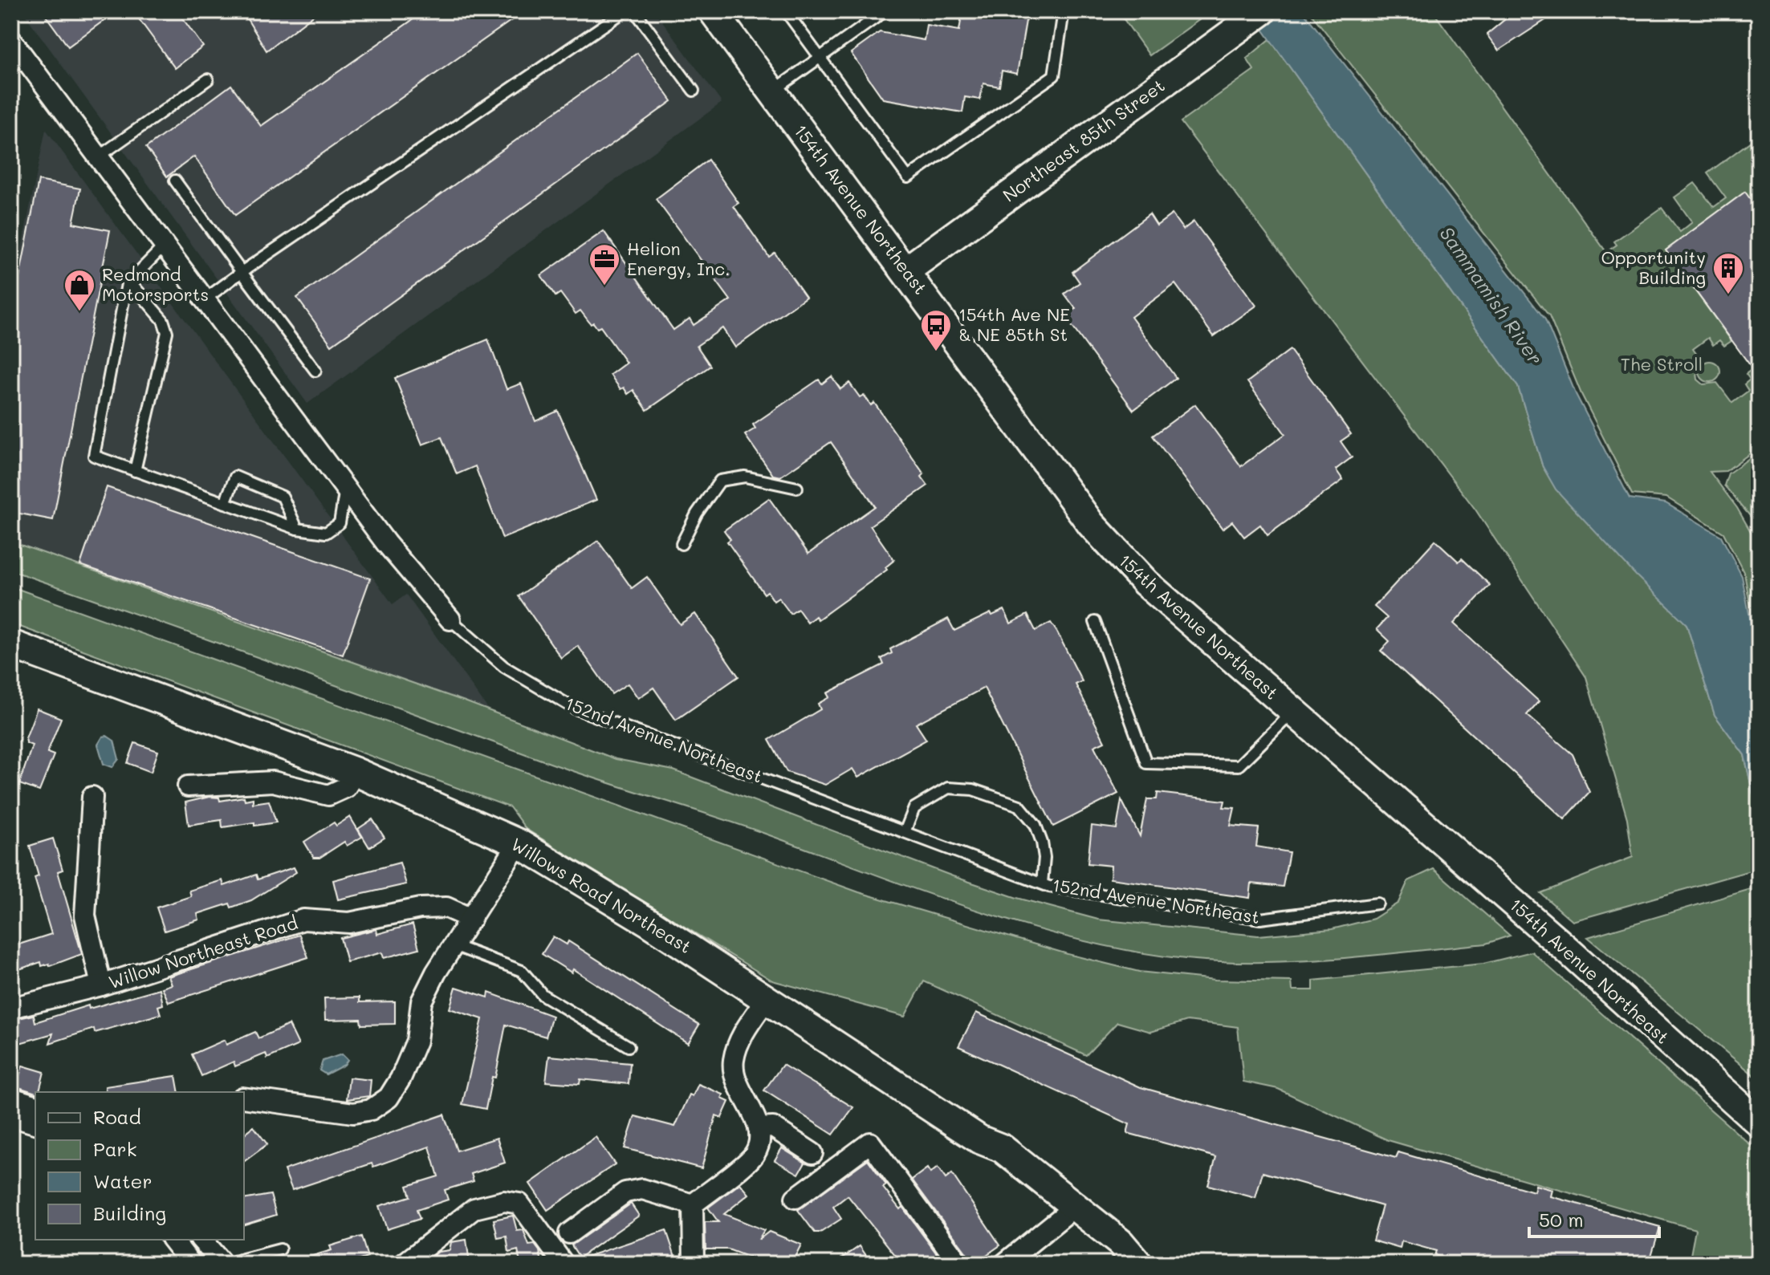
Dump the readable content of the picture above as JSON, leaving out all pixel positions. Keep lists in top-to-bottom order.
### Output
{
  "streets": {
    "street": [
      "Northeast 85th Street",
      "154th Avenue Northeast",
      "152nd Avenue Northeast",
      "Willows Road Northeast",
      "Willow Northeast Road"
    ]
  },
  "crossings": [
    ["Northeast 85th Street", "154th Avenue Northeast"]
  ],
  "water": ["Sammamish River"],
  "parks": ["The Stroll"],
  "places": {
    "office": ["Helion Energy, Inc."],
    "building": ["Opportunity Building"],
    "shop": ["Redmond Motorsports"],
    "bus stop": ["154th Ave NE & NE 85th St"]
  },
  "legend": [
    "Road",
    "Park",
    "Water",
    "Building"
  ],
  "scale_bar": "50 m"
}
